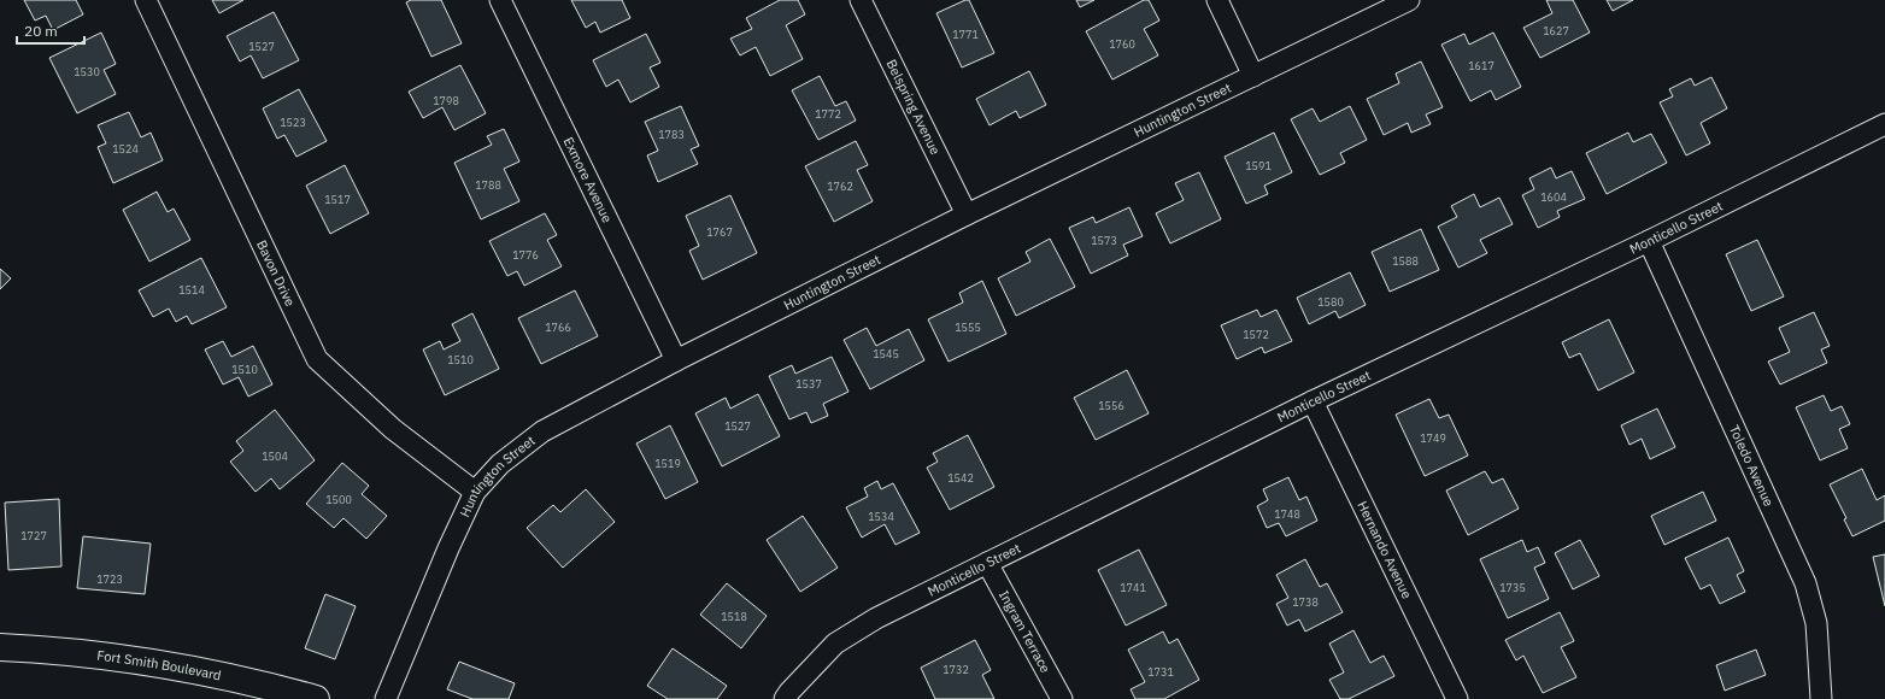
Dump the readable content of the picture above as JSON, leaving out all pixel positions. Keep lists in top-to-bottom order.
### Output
{
  "streets": {
    "street": [
      "Belspring Avenue",
      "Huntington Street",
      "Exmore Avenue",
      "Monticello Street",
      "Bavon Drive",
      "Toledo Avenue",
      "Hernando Avenue",
      "Ingram Terrace",
      "Fort Smith Boulevard"
    ]
  },
  "crossings": [
    ["Belspring Avenue", "Huntington Street"],
    ["Huntington Street", "Exmore Avenue"],
    ["Huntington Street", "Bavon Drive"],
    ["Monticello Street", "Toledo Avenue"],
    ["Monticello Street", "Hernando Avenue"],
    ["Monticello Street", "Ingram Terrace"]
  ],
  "house_numbers": [
    "1627",
    "1771",
    "1760",
    "1527",
    "1617",
    "1530",
    "1798",
    "1772",
    "1523",
    "1783",
    "1524",
    "1591",
    "1788",
    "1762",
    "1604",
    "1517",
    "1767",
    "1573",
    "1776",
    "1588",
    "1514",
    "1580",
    "1766",
    "1555",
    "1572",
    "1545",
    "1510",
    "1510",
    "1537",
    "1556",
    "1527",
    "1749",
    "1504",
    "1519",
    "1542",
    "1500",
    "1748",
    "1534",
    "1727",
    "1723",
    "1741",
    "1735",
    "1738",
    "1518",
    "1732",
    "1731"
  ],
  "scale_bar": "20 m"
}
